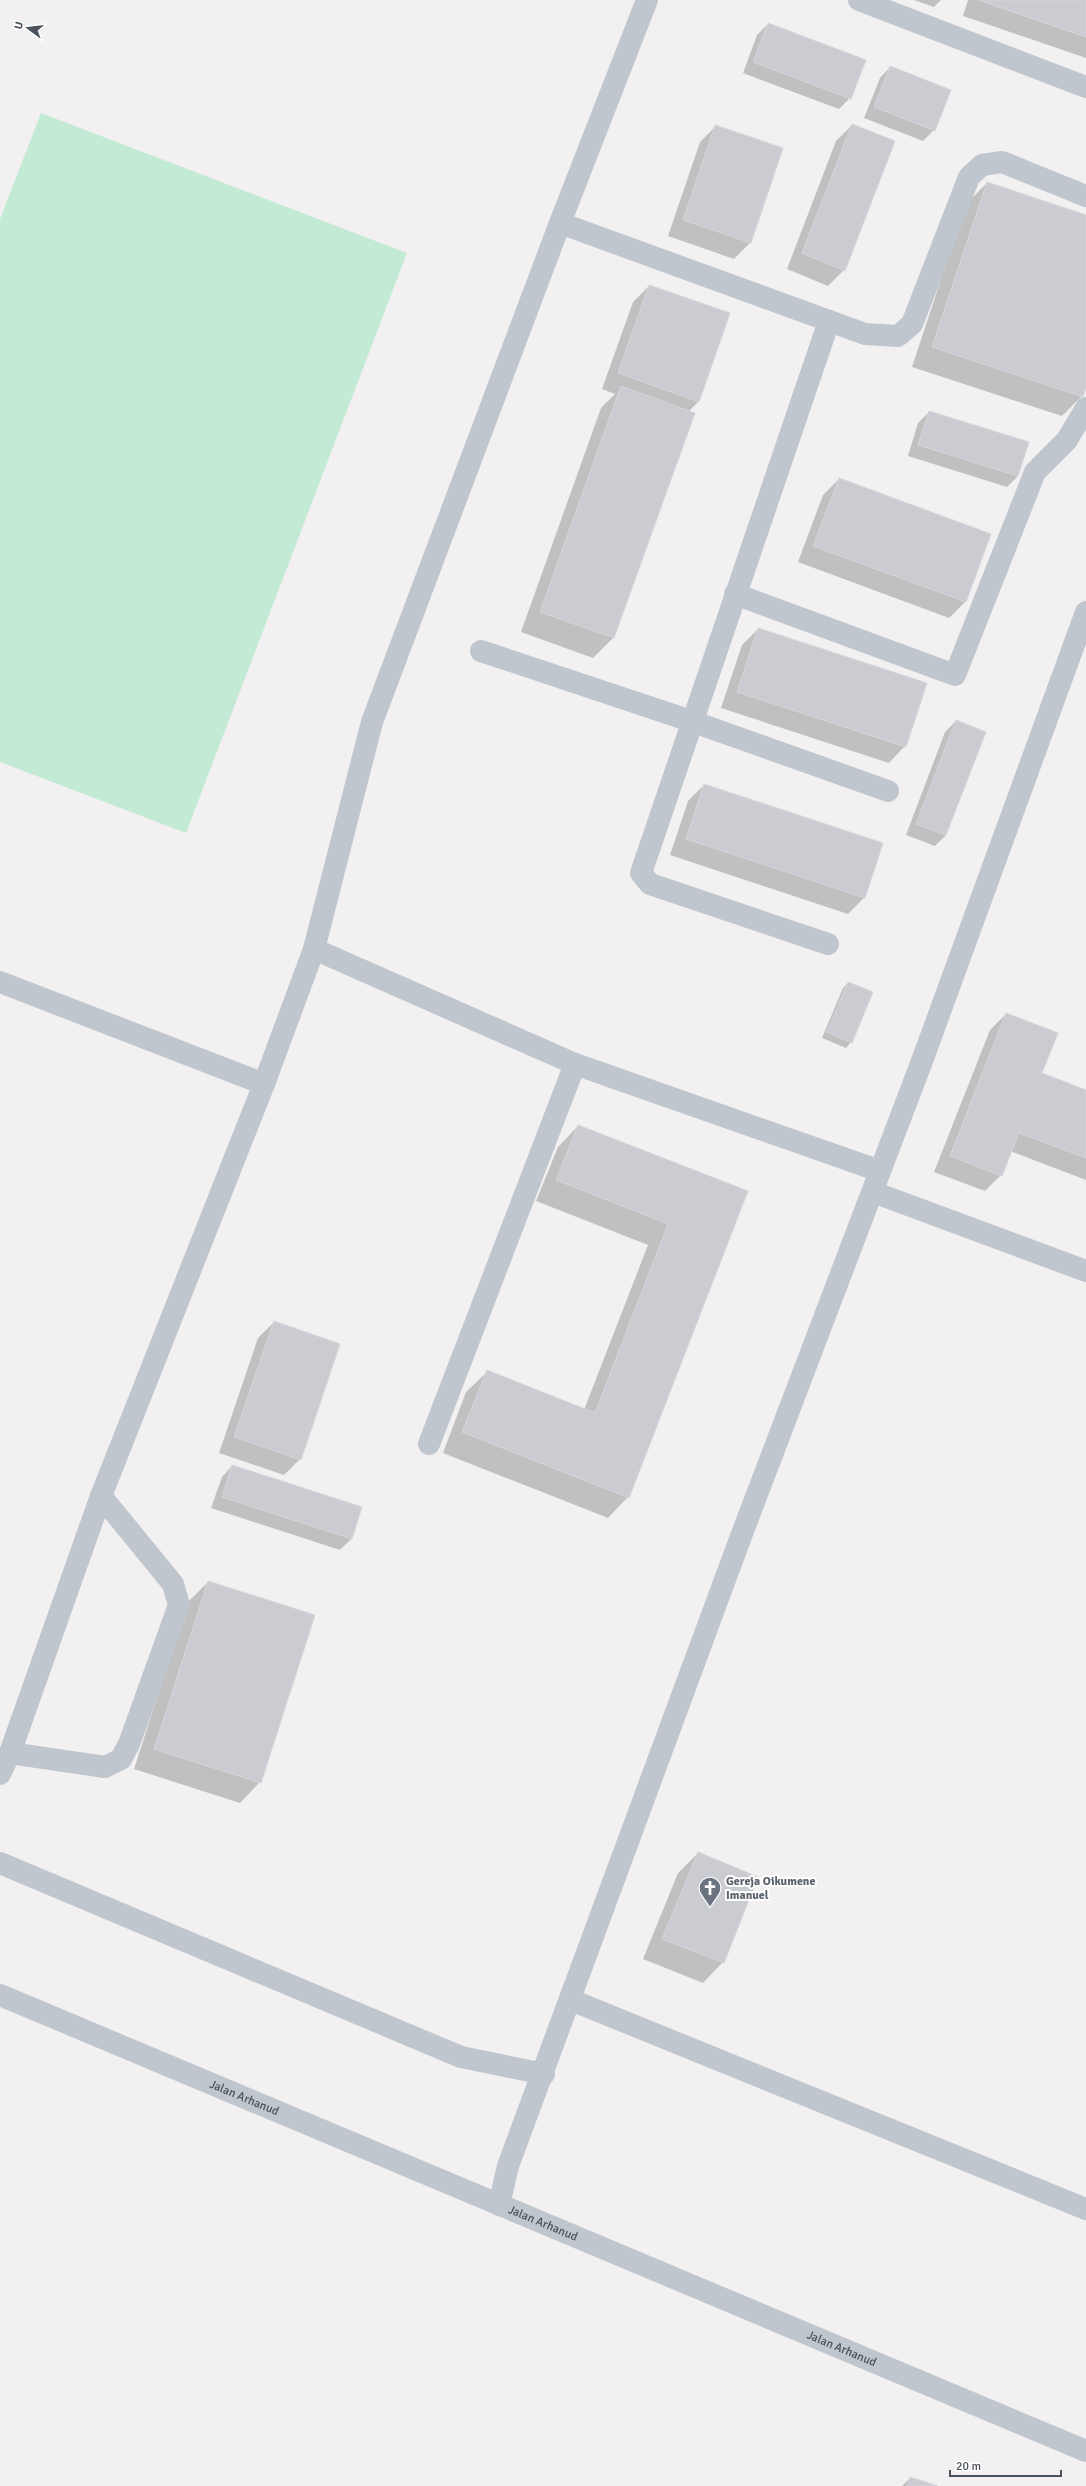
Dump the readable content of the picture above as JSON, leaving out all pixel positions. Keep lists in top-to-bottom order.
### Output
{
  "streets": {
    "street": ["Jalan Arhanud"]
  },
  "places": {
    "church": ["Gereja Oikumene Imanuel"]
  },
  "scale_bar": "20 m",
  "north": "left"
}
